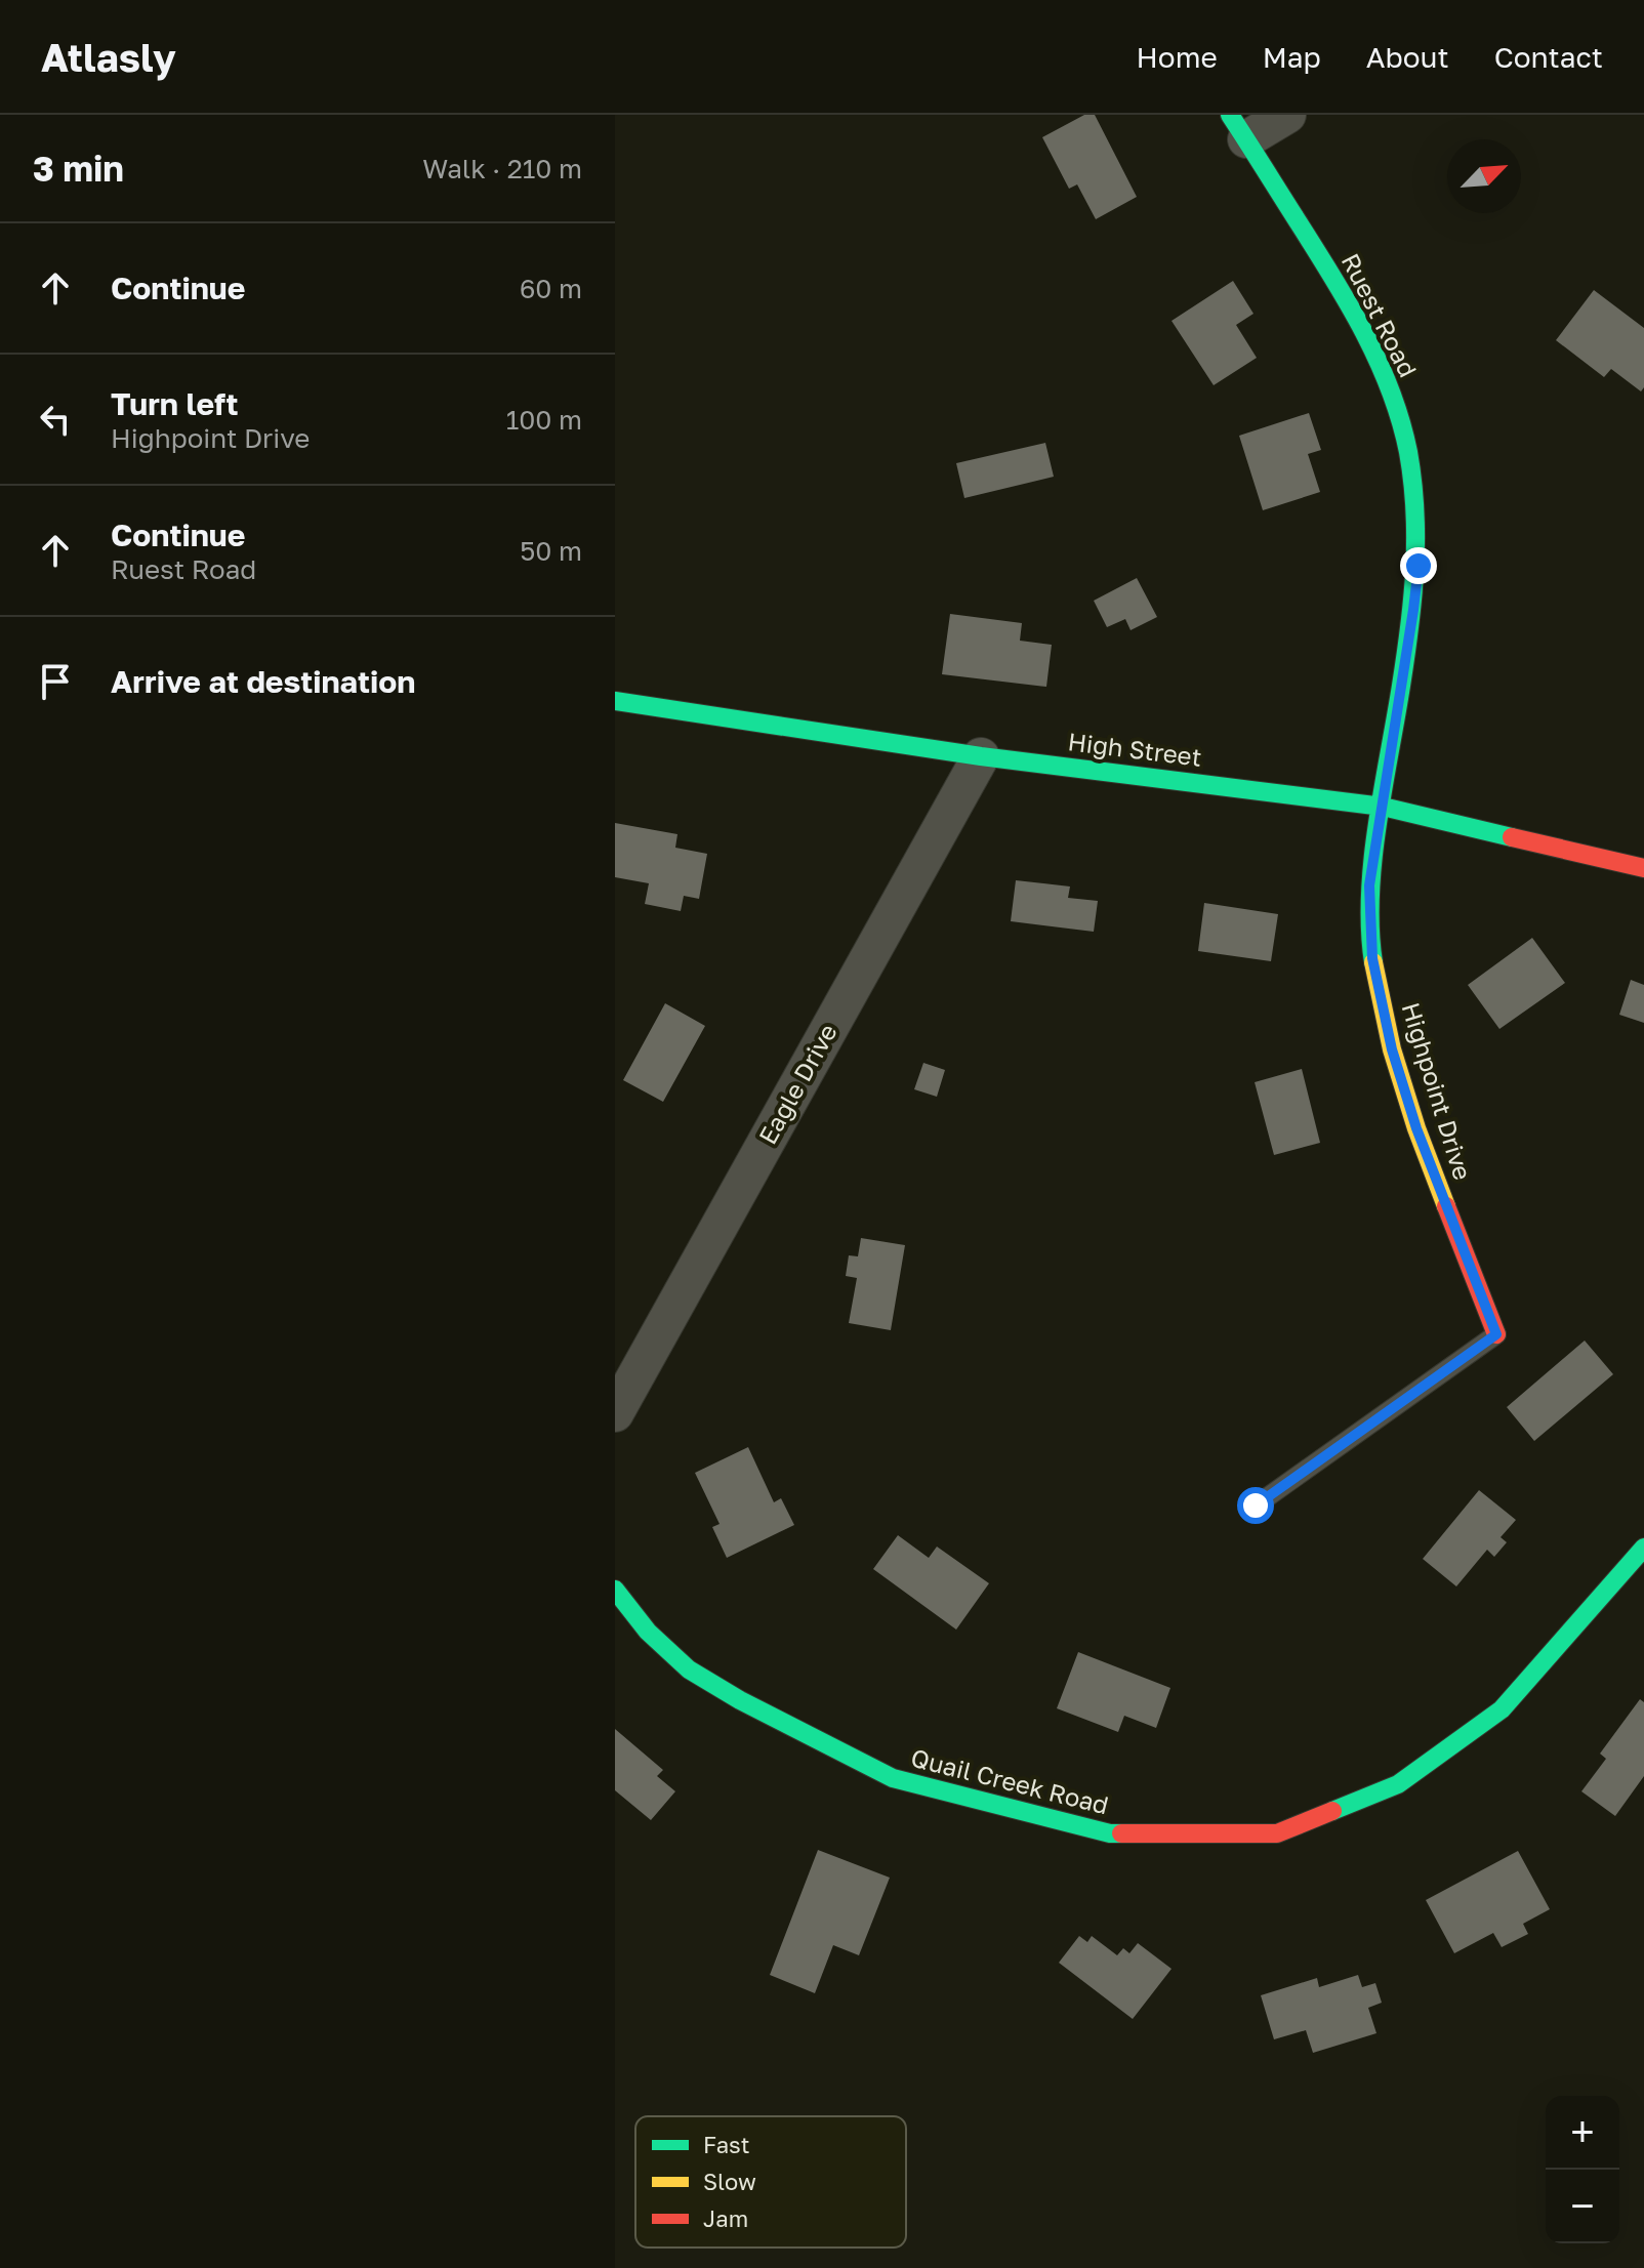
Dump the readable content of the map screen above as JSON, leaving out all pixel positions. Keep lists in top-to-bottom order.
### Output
{
  "streets": {
    "street": [
      "Ruest Road",
      "High Street",
      "Eagle Drive",
      "Highpoint Drive",
      "Quail Creek Road"
    ]
  },
  "crossings": [
    ["Ruest Road", "High Street"],
    ["Ruest Road", "Highpoint Drive"],
    ["High Street", "Eagle Drive"],
    ["High Street", "Highpoint Drive"]
  ],
  "legend": ["Fast", "Slow", "Jam"],
  "north": "top right",
  "page": {
    "header": "Atlasly",
    "nav": [
      "Home",
      "Map",
      "About",
      "Contact"
    ],
    "heading": ["3 min", "Walk · 210 m"],
    "list": [
      ["Continue", "60 m"],
      ["Turn left", "Highpoint Drive", "100 m"],
      ["Continue", "Ruest Road", "50 m"],
      "Arrive at destination"
    ],
    "map_buttons": ["+", "−"]
  }
}
